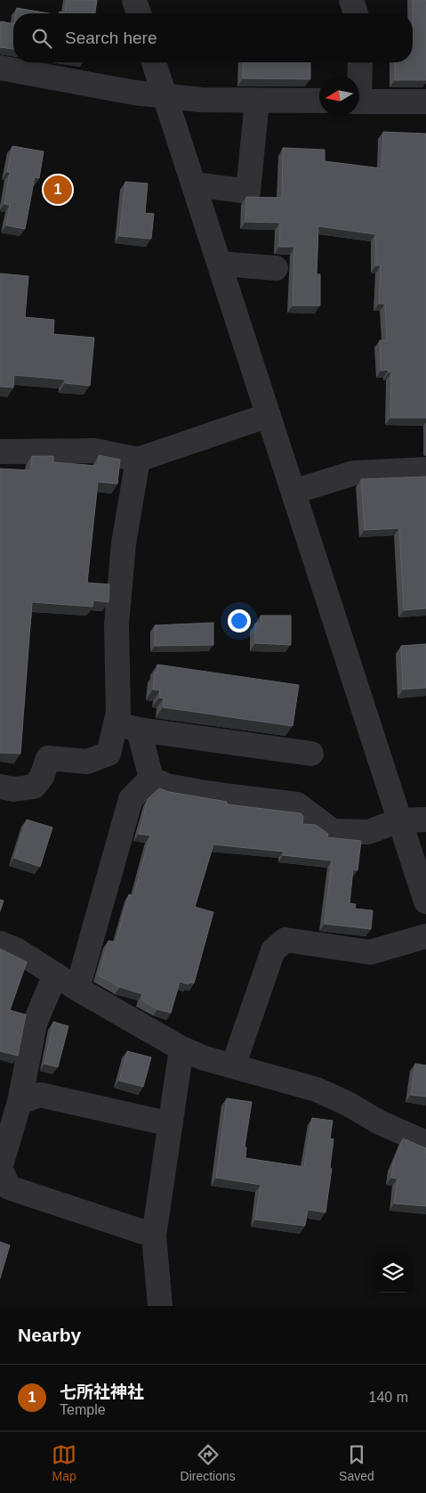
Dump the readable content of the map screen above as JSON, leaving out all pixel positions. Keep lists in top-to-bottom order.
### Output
{
  "north": "left",
  "page": {
    "search": "Search here",
    "pins": "1",
    "heading": "Nearby",
    "list": [
      {
        "mark": "1",
        "name": "七所社神社",
        "note": "Temple",
        "value": "140 m"
      }
    ],
    "nav": ["Map", "Directions", "Saved"]
  }
}
